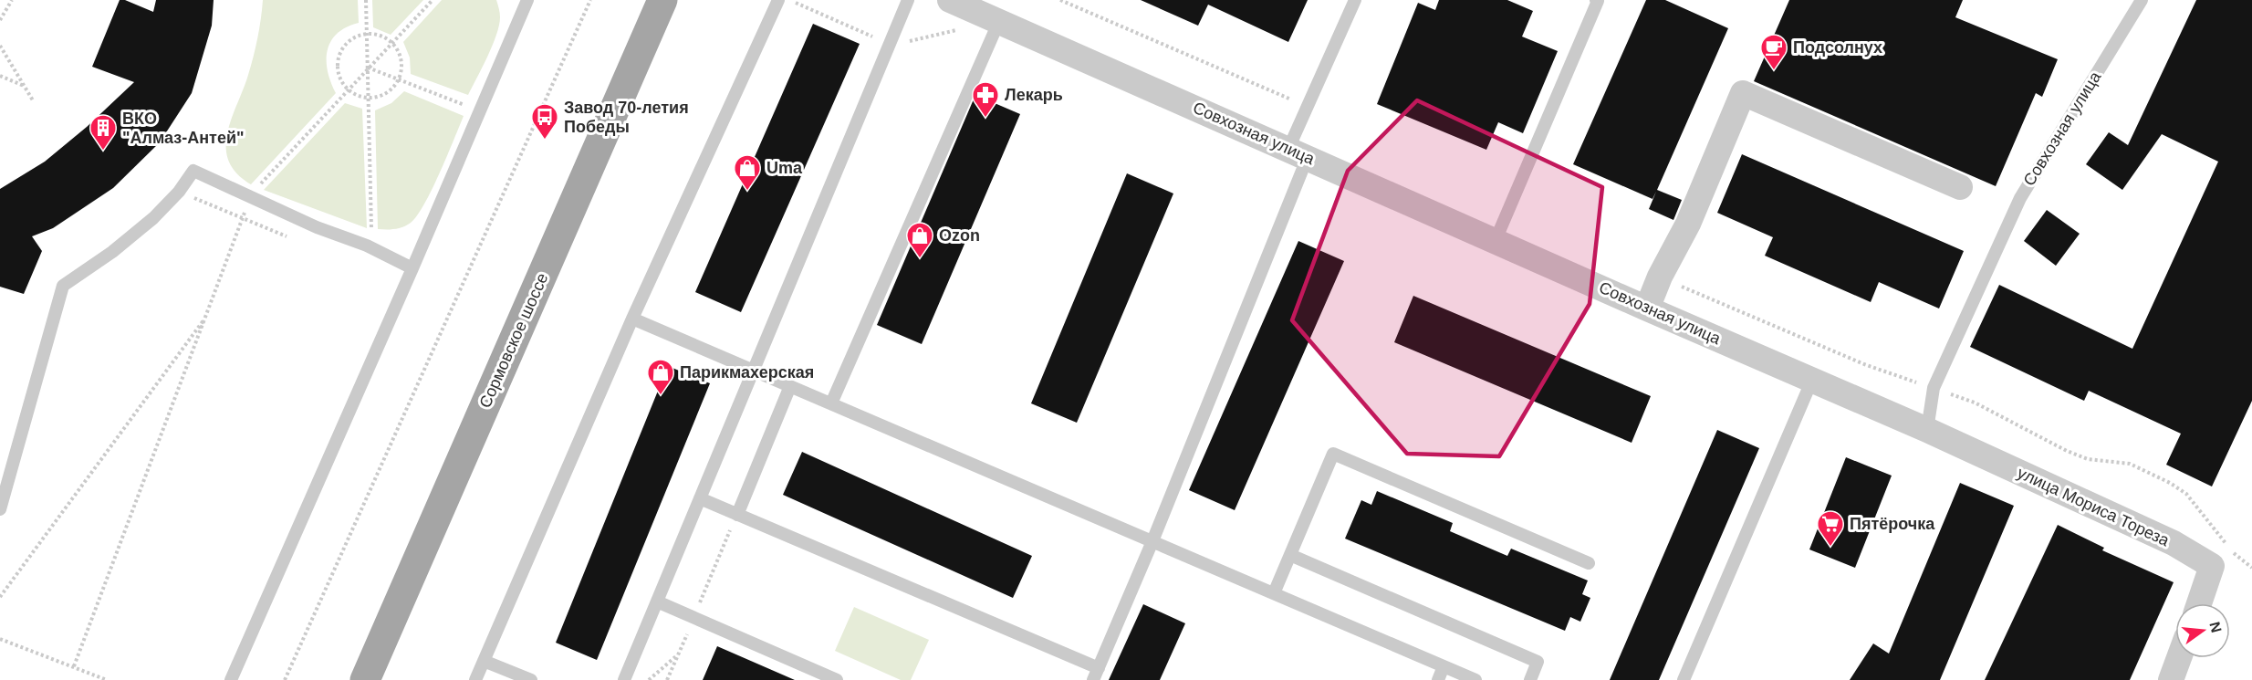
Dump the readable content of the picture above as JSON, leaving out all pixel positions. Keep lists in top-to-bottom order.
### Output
{
  "streets": {
    "main road": ["Сормовское шоссе"],
    "street": ["Совхозная улица", "улица Мориса Тореза"]
  },
  "crossings": [
    ["Совхозная улица", "улица Мориса Тореза"]
  ],
  "places": {
    "cafe": ["Подсолнух"],
    "pharmacy": ["Лекарь"],
    "bus stop": ["Завод 70-летия Победы"],
    "building": ["ВКО \"Алмаз-Антей\""],
    "shop": ["Uma", "Ozon", "Парикмахерская"],
    "supermarket": ["Пятёрочка"]
  },
  "north": "right"
}
